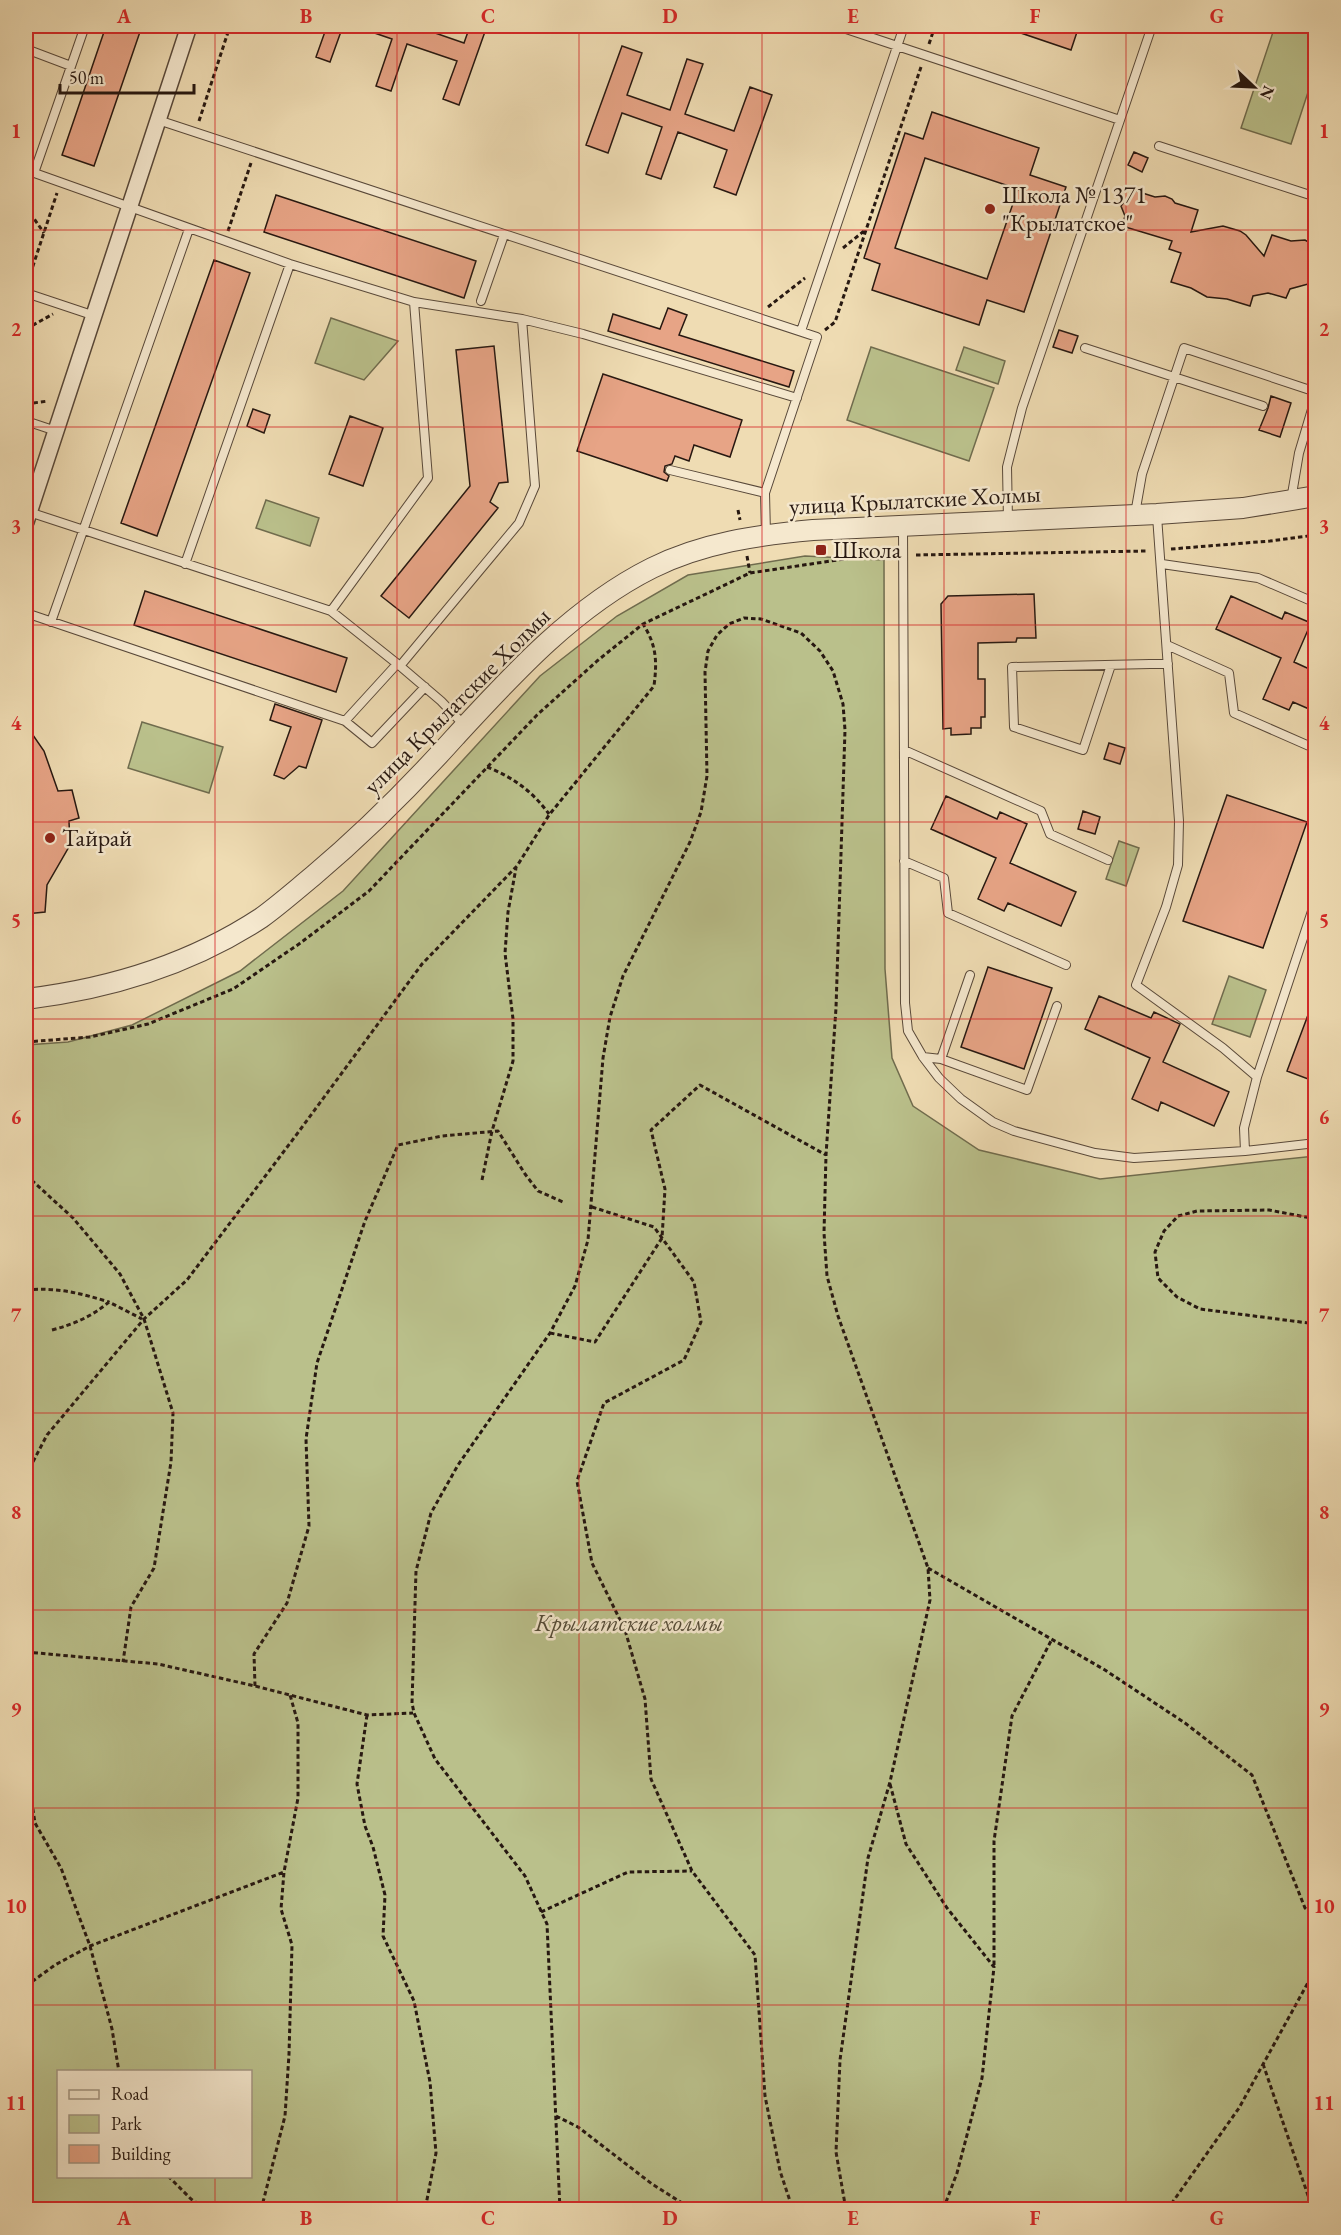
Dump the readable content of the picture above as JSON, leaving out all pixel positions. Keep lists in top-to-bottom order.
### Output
{
  "streets": {
    "street": ["улица Крылатские Холмы"]
  },
  "parks": ["Крылатские холмы"],
  "places": {
    "other": ["Школа № 1371 \"Крылатское\"", "Тайрай"],
    "transit": ["Школа"]
  },
  "legend": ["Road", "Park", "Building"],
  "scale_bar": "50 m",
  "north": "bottom right",
  "grid": {
    "columns": [
      "A",
      "B",
      "C",
      "D",
      "E",
      "F",
      "G"
    ],
    "rows": [
      "1",
      "2",
      "3",
      "4",
      "5",
      "6",
      "7",
      "8",
      "9",
      "10",
      "11"
    ]
  }
}
